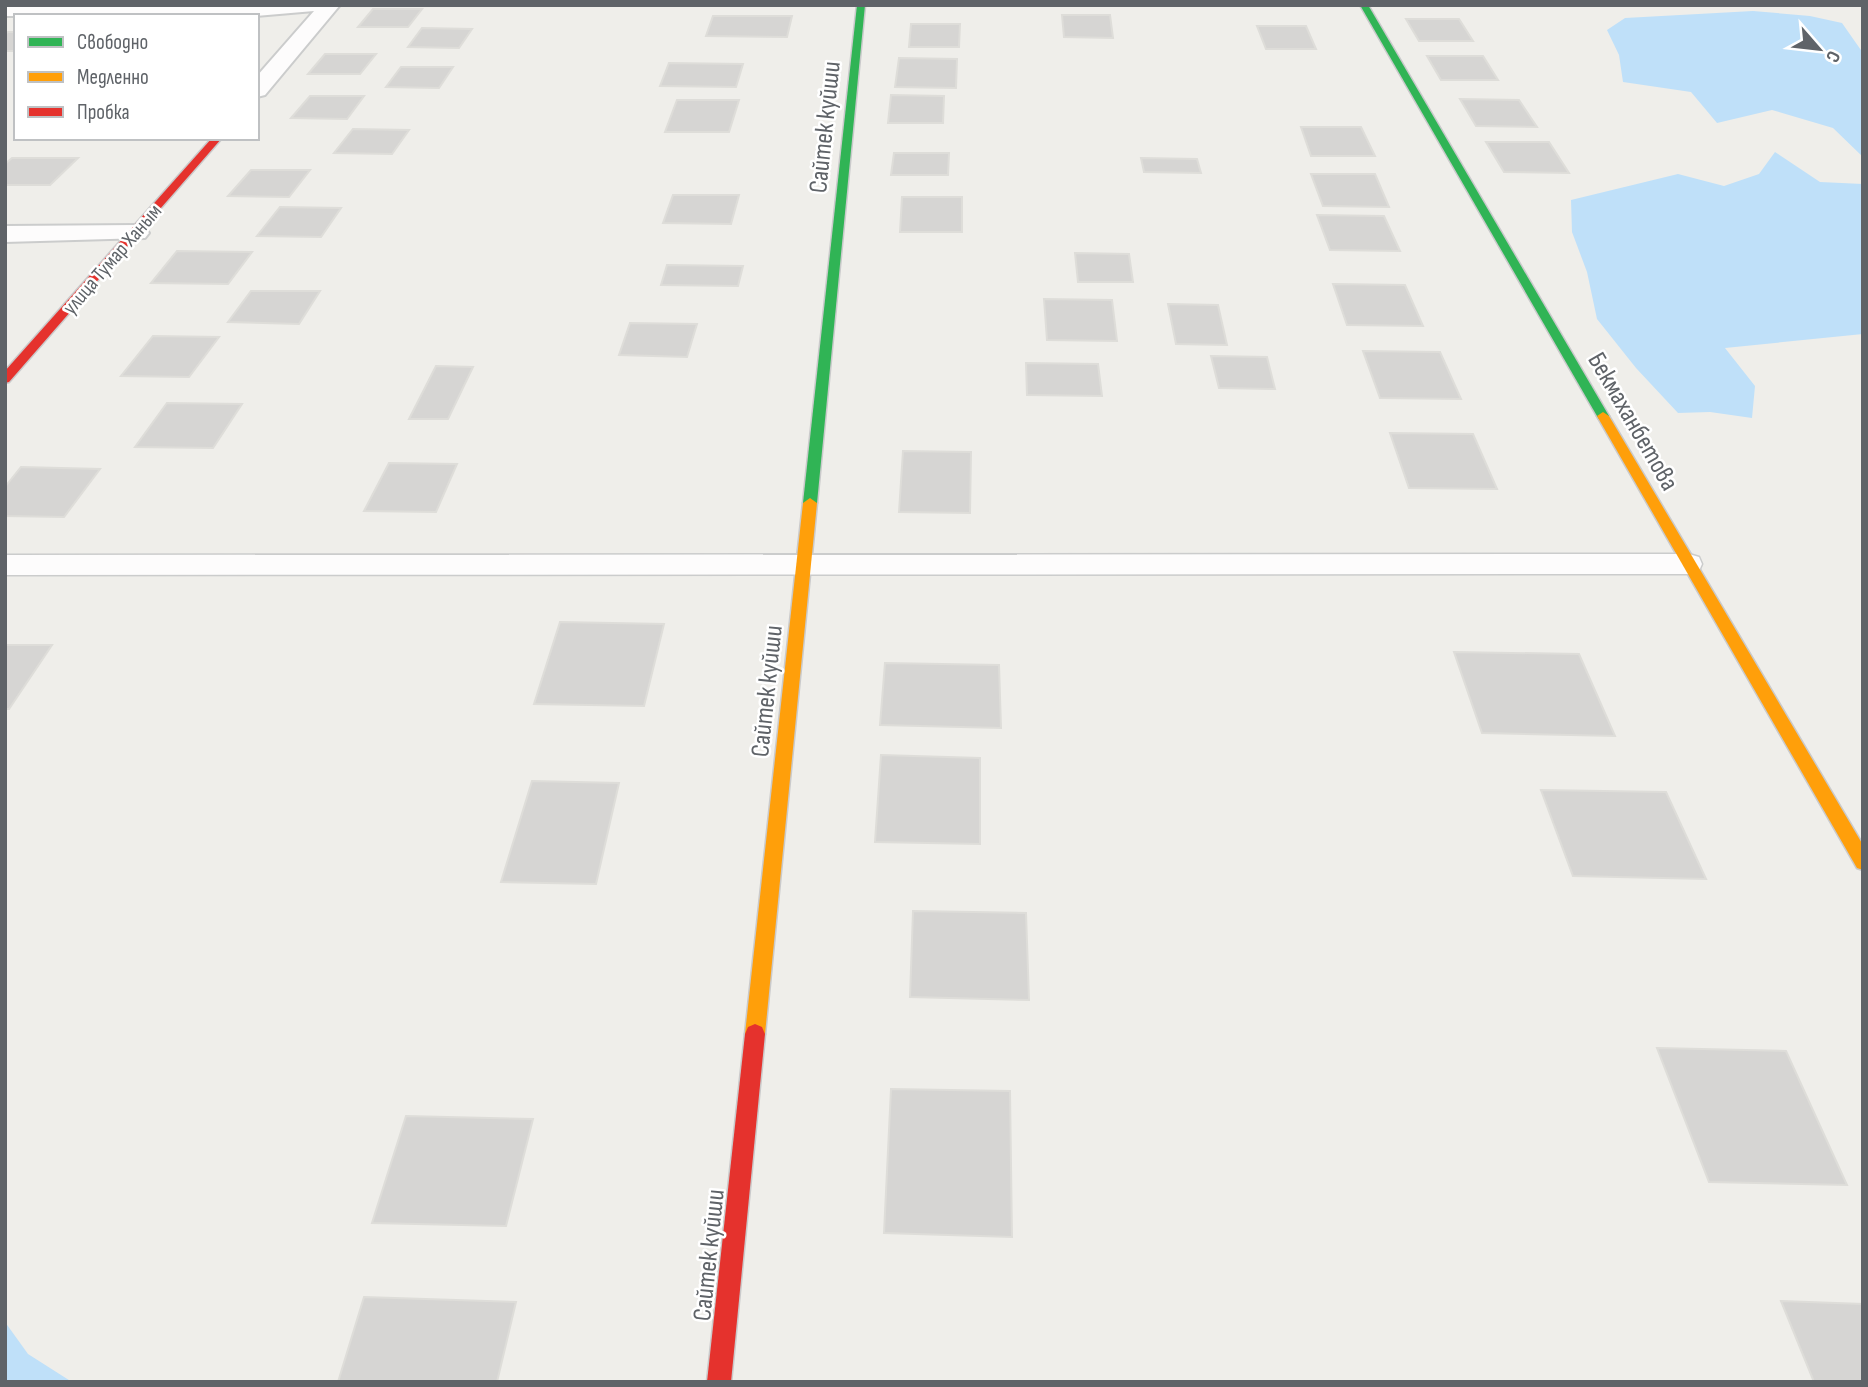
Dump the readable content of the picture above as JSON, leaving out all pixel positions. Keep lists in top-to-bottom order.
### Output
{
  "streets": {
    "street": ["Сайтек куйши", "улица Тумар Ханым", "Бекмаханбетова"]
  },
  "legend": ["Свободно", "Медленно", "Пробка"],
  "north": "bottom right"
}
